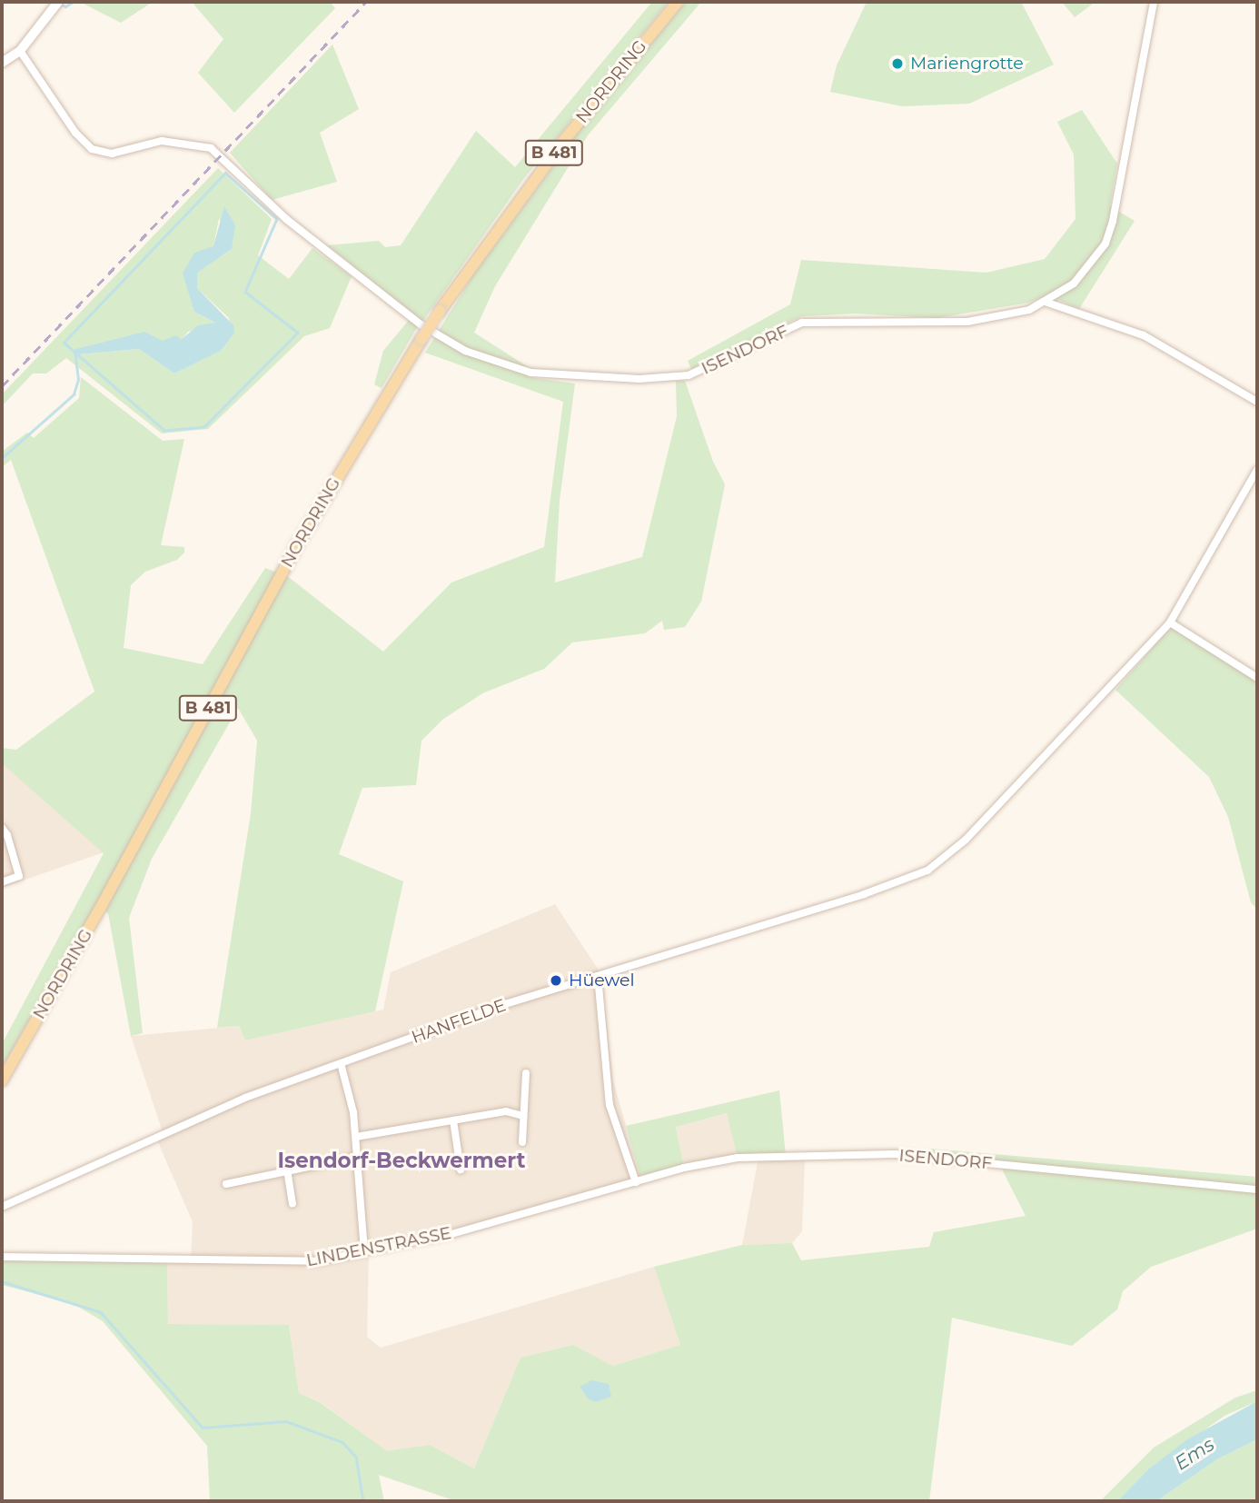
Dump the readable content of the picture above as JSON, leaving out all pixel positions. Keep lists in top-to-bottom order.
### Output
{
  "streets": {
    "main road": ["NORDRING", "B 481"],
    "street": ["ISENDORF", "HANFELDE", "LINDENSTRASSE"]
  },
  "crossings": [
    ["ISENDORF", "LINDENSTRASSE"]
  ],
  "districts": ["Isendorf-Beckwermert"],
  "water": ["Ems"],
  "places": ["Mariengrotte", "Hüewel"]
}
